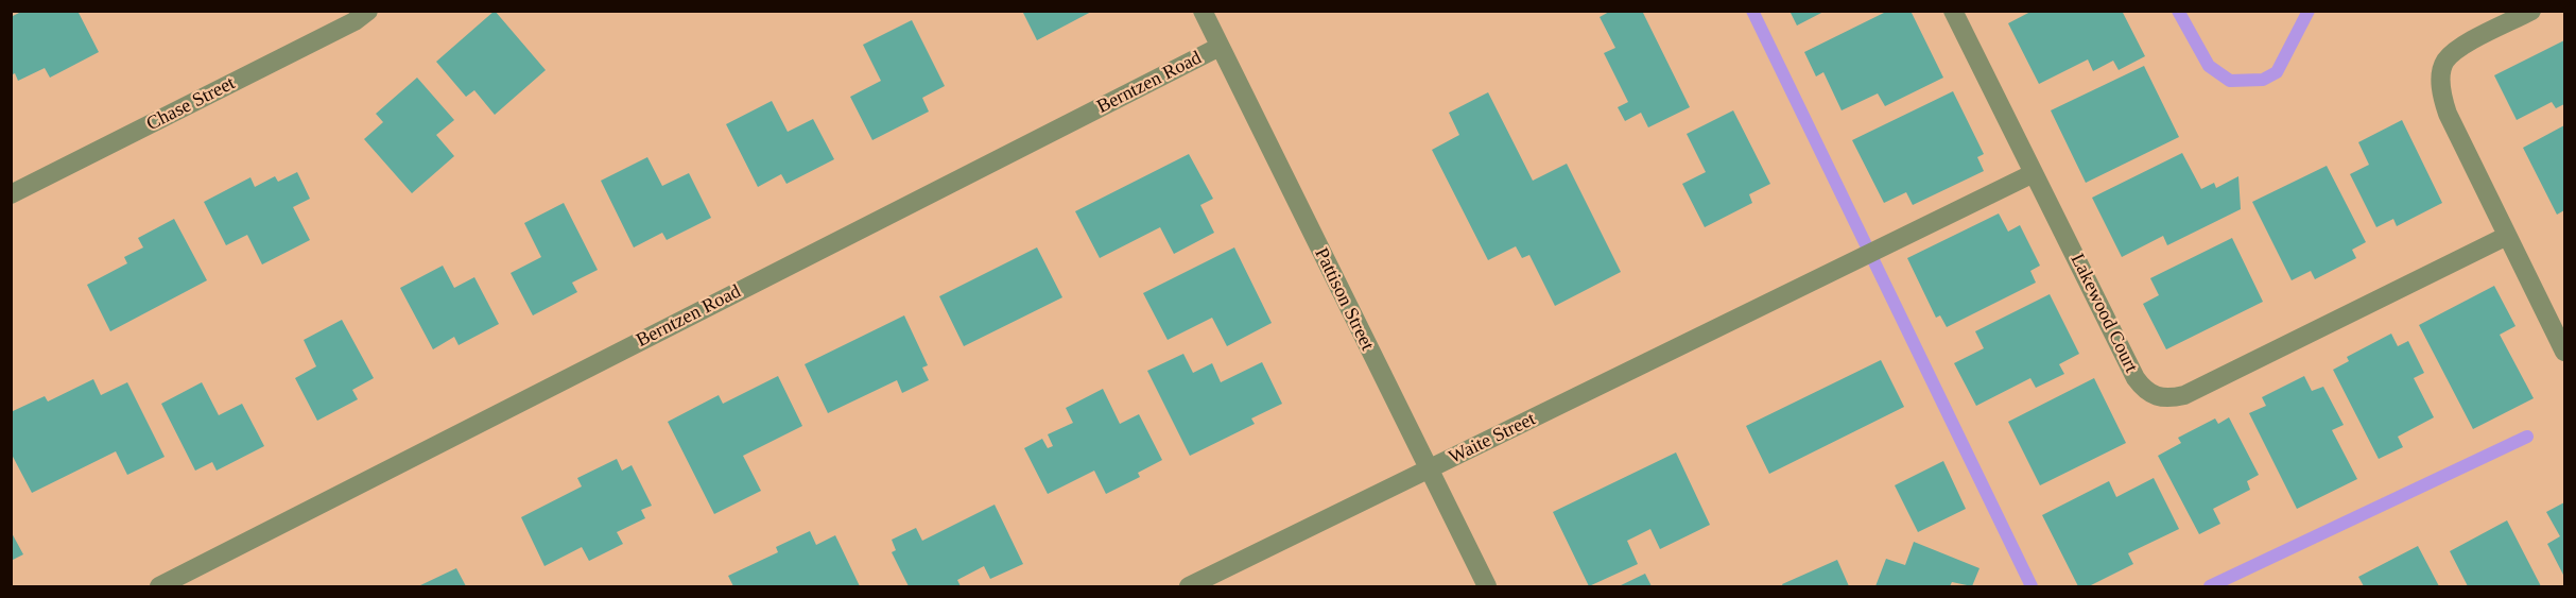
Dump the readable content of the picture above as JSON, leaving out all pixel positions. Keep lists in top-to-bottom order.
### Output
{
  "streets": {
    "street": [
      "Berntzen Road",
      "Chase Street",
      "Pattison Street",
      "Lakewood Court",
      "Waite Street"
    ]
  },
  "crossings": [
    ["Berntzen Road", "Pattison Street"],
    ["Pattison Street", "Waite Street"],
    ["Lakewood Court", "Waite Street"]
  ]
}
